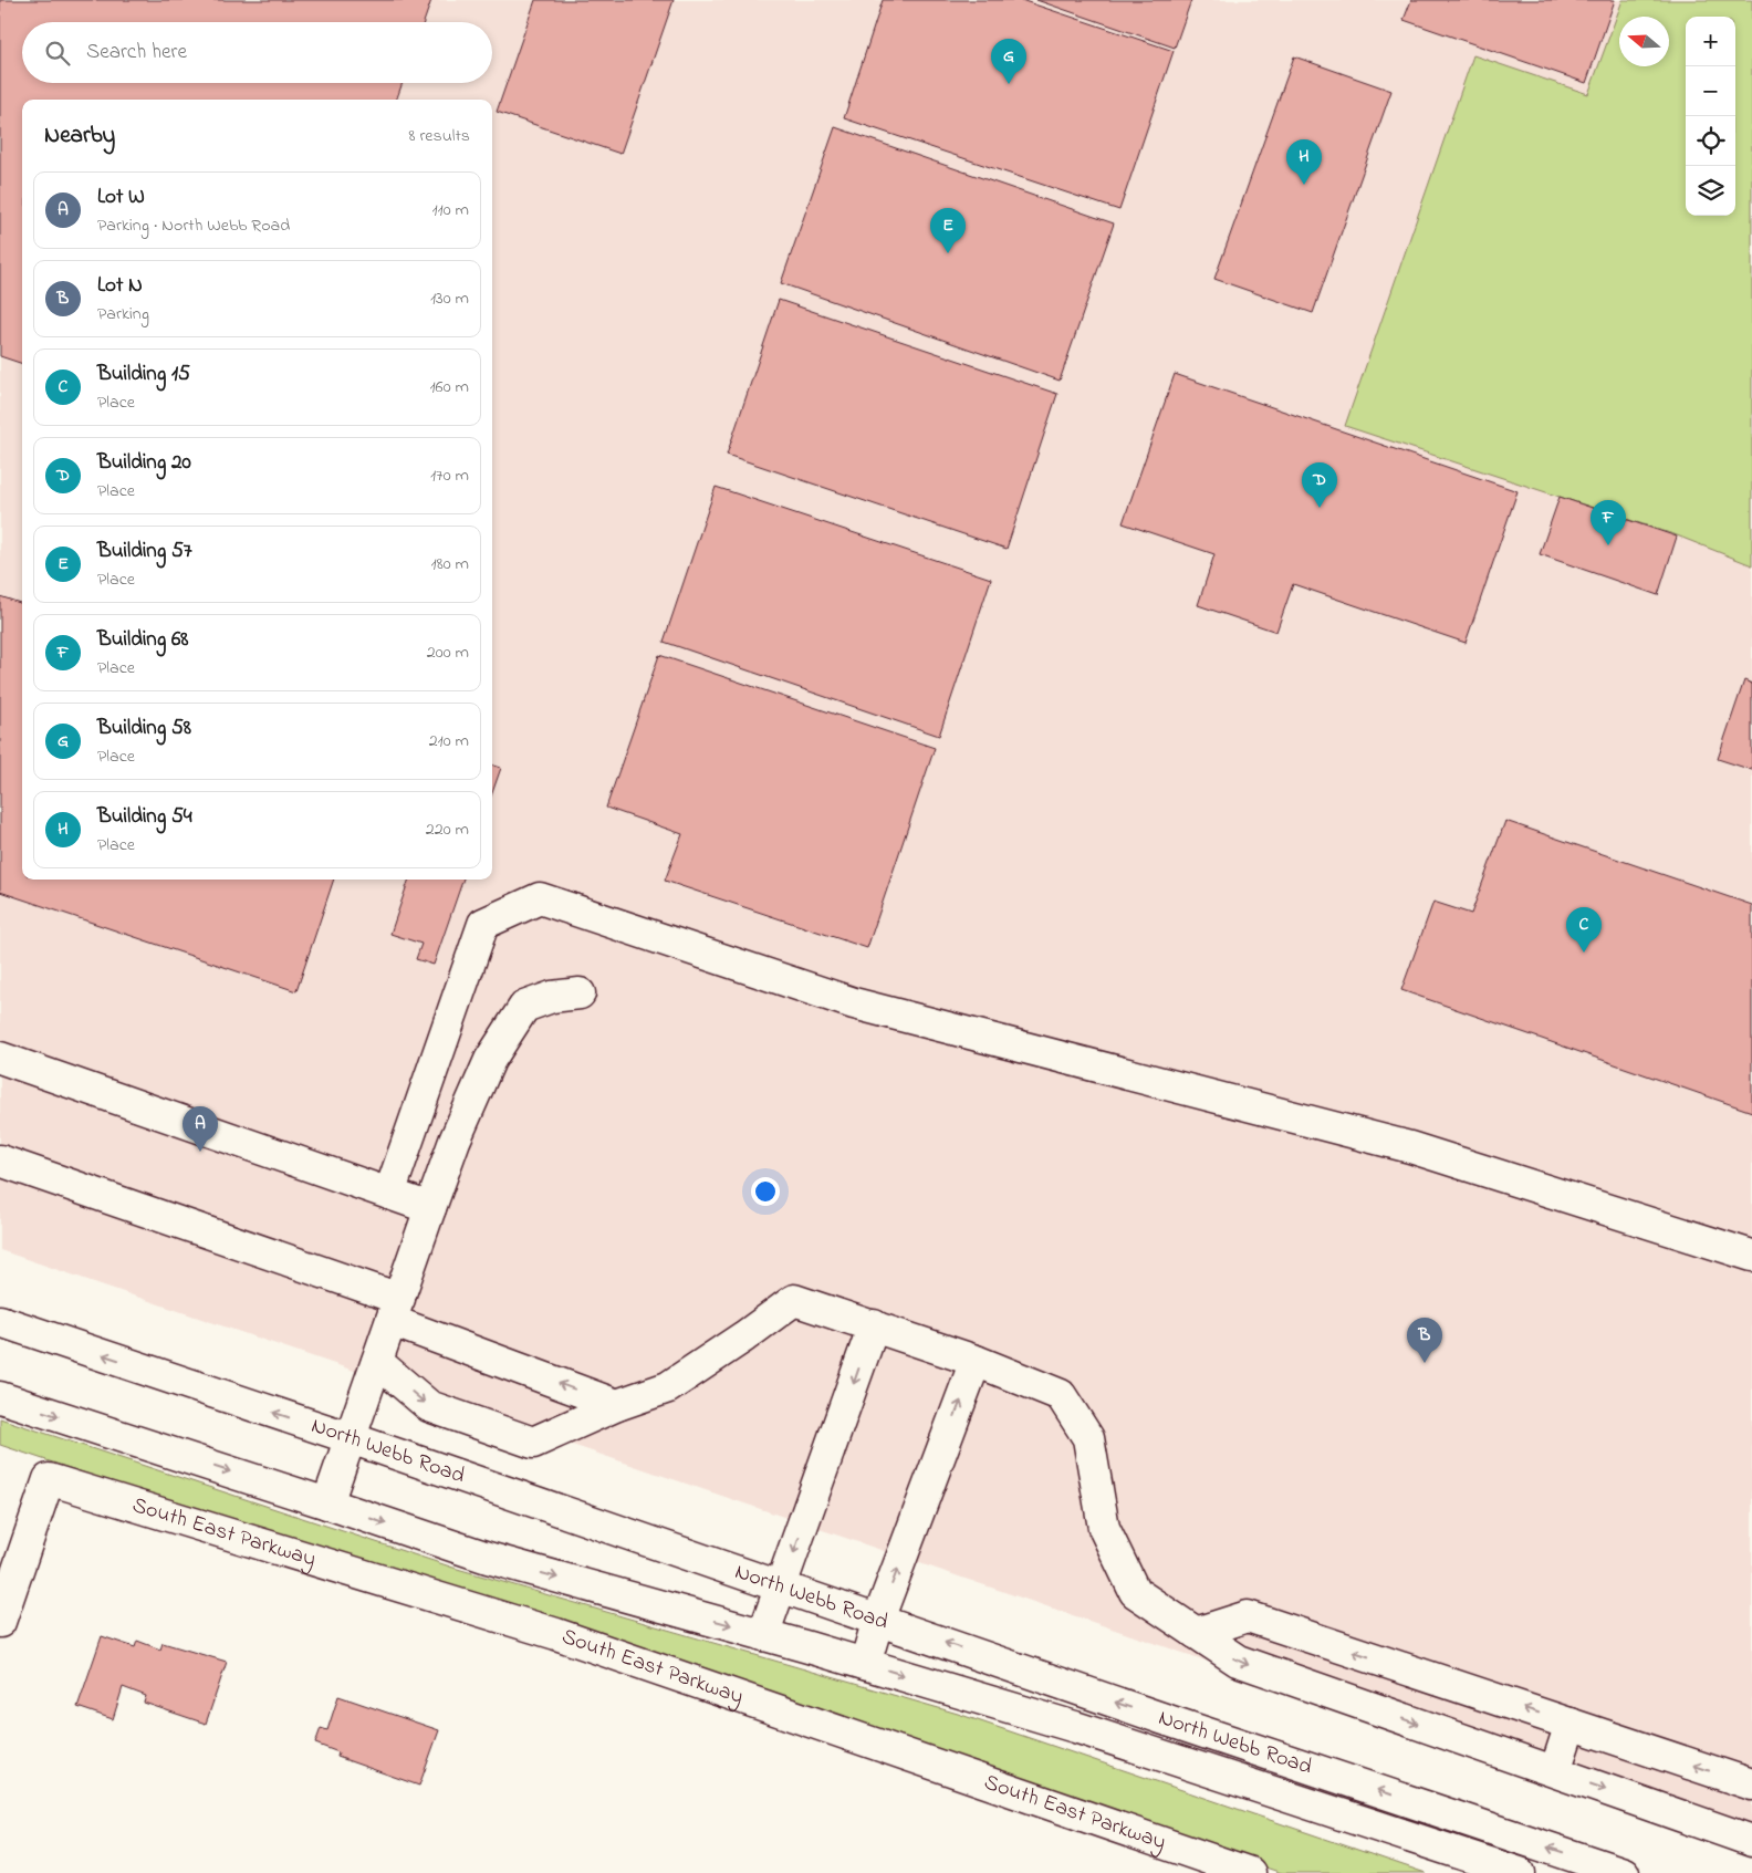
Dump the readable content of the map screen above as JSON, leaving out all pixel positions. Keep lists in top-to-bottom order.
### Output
{
  "streets": {
    "main road": ["North Webb Road", "South East Parkway"]
  },
  "north": "left",
  "page": {
    "map_buttons": ["+", "−"],
    "search": "Search here",
    "pins": [
      "G",
      "H",
      "E",
      "D",
      "F",
      "C",
      "A",
      "B"
    ],
    "heading": ["Nearby", "8 results"],
    "list": [
      {
        "mark": "A",
        "name": "Lot W",
        "note": "Parking · North Webb Road",
        "value": "110 m"
      },
      {
        "mark": "B",
        "name": "Lot N",
        "note": "Parking",
        "value": "130 m"
      },
      {
        "mark": "C",
        "name": "Building 15",
        "note": "Place",
        "value": "160 m"
      },
      {
        "mark": "D",
        "name": "Building 20",
        "note": "Place",
        "value": "170 m"
      },
      {
        "mark": "E",
        "name": "Building 57",
        "note": "Place",
        "value": "180 m"
      },
      {
        "mark": "F",
        "name": "Building 68",
        "note": "Place",
        "value": "200 m"
      },
      {
        "mark": "G",
        "name": "Building 58",
        "note": "Place",
        "value": "210 m"
      },
      {
        "mark": "H",
        "name": "Building 54",
        "note": "Place",
        "value": "220 m"
      }
    ]
  }
}
